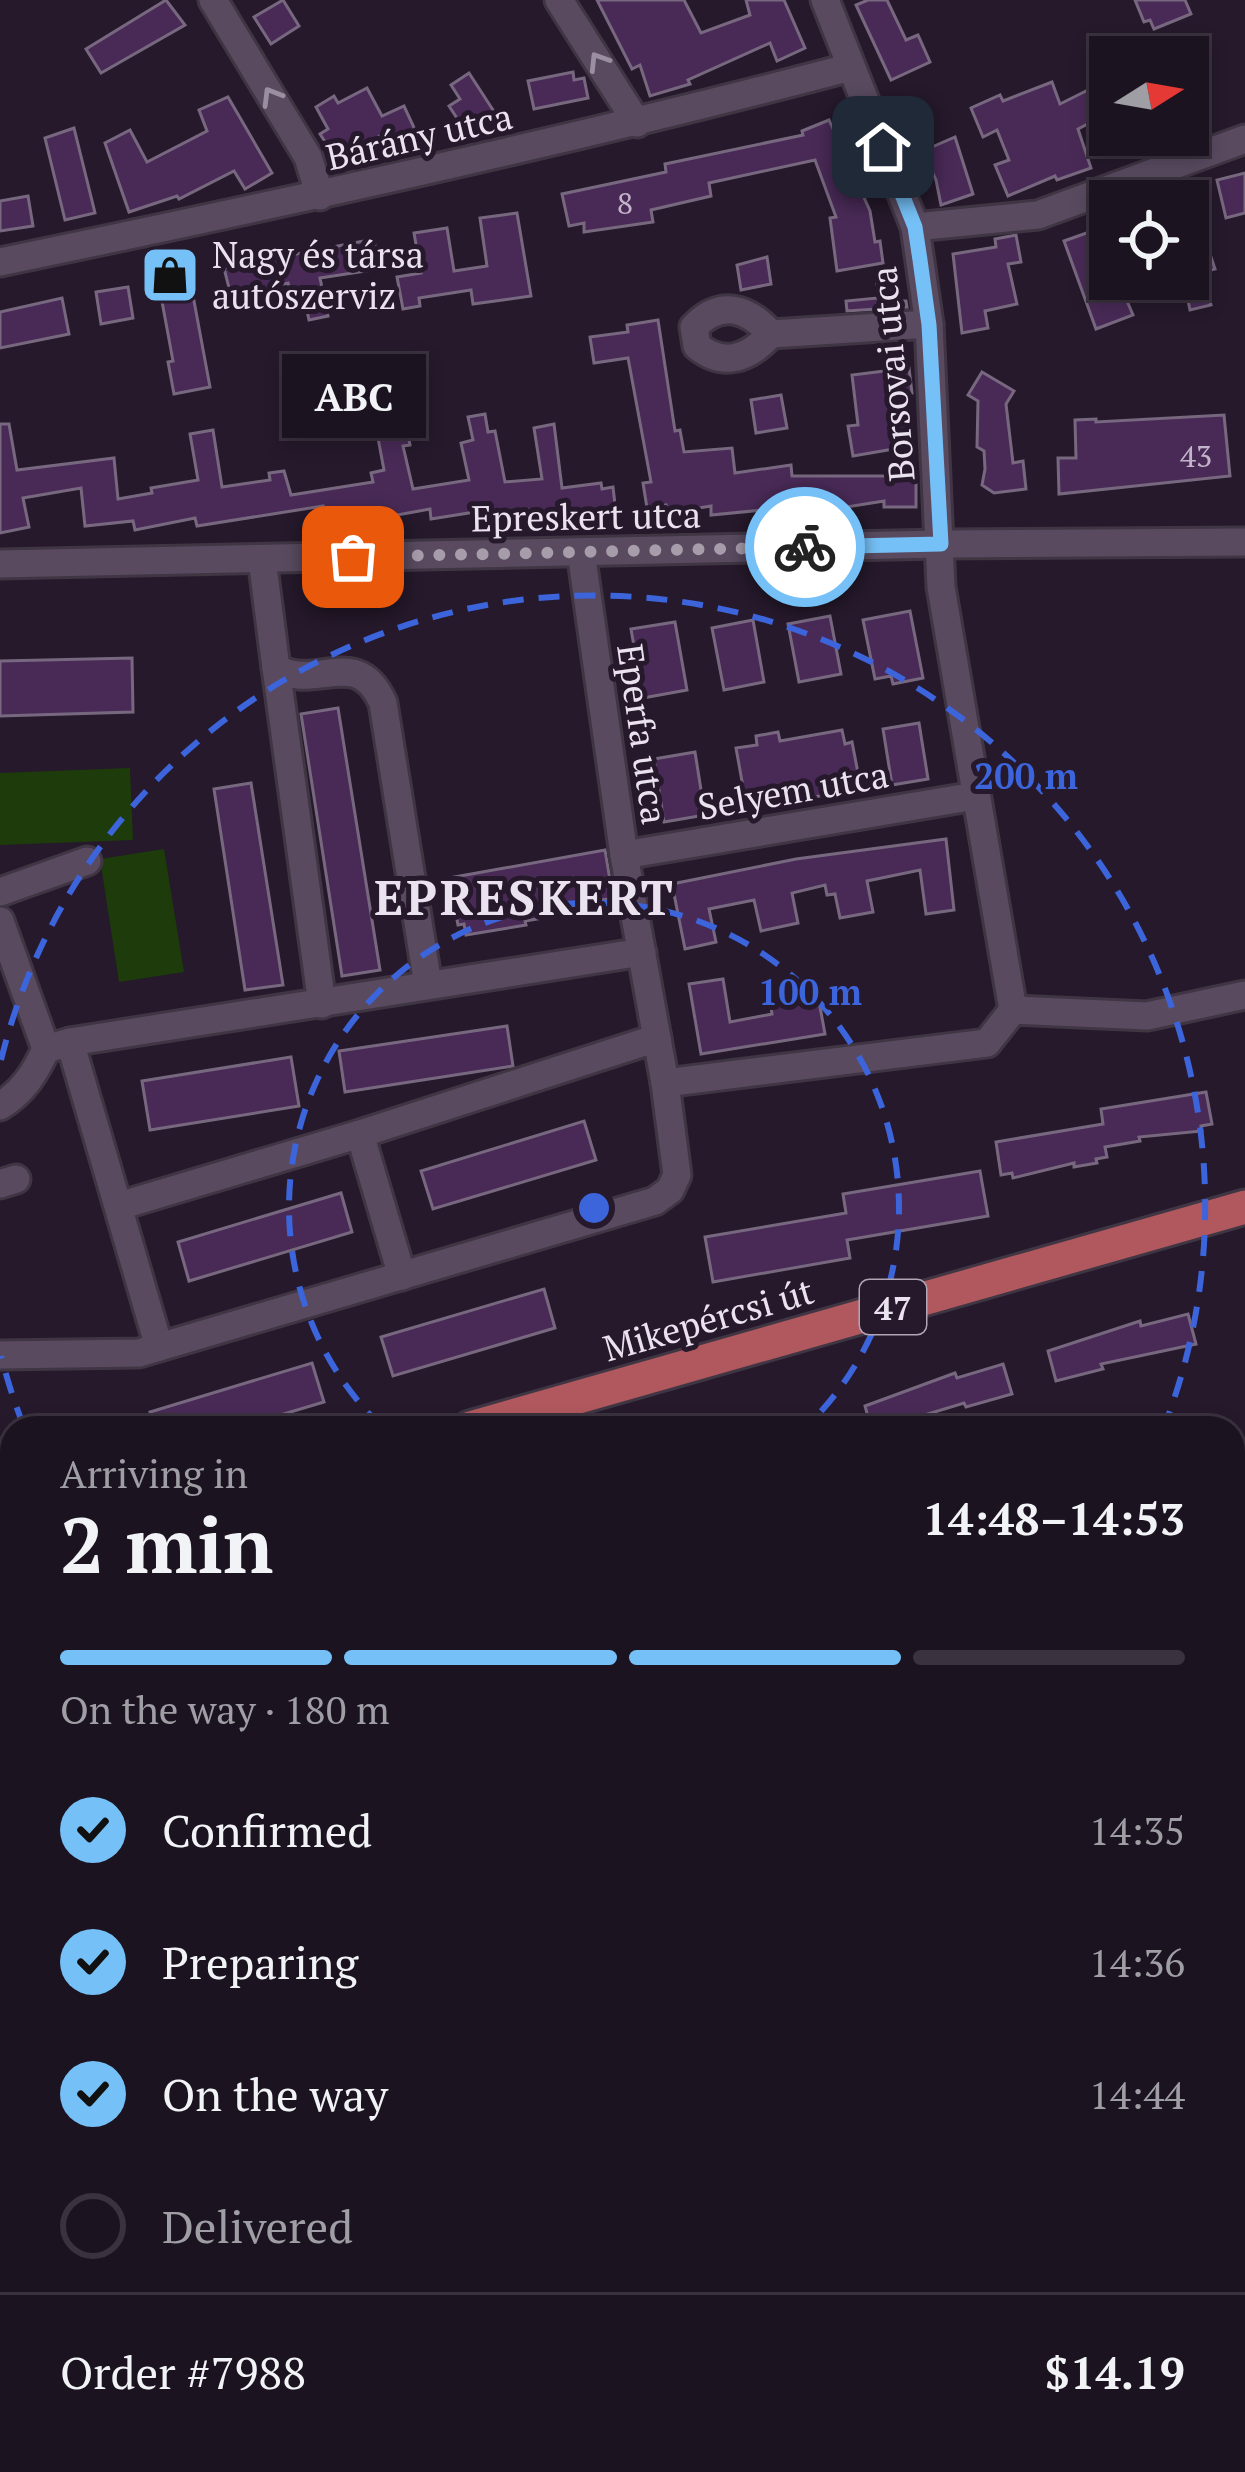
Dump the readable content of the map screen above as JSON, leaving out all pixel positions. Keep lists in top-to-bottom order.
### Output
{
  "streets": {
    "main road": ["47", "Mikepércsi út"],
    "street": [
      "Bárány utca",
      "Borsovai utca",
      "Epreskert utca",
      "Eperfa utca",
      "Selyem utca"
    ]
  },
  "crossings": [
    ["Bárány utca", "Borsovai utca"],
    ["Borsovai utca", "Epreskert utca"],
    ["Borsovai utca", "Selyem utca"],
    ["Epreskert utca", "Eperfa utca"],
    ["Eperfa utca", "Selyem utca"]
  ],
  "districts": ["EPRESKERT"],
  "places": {
    "shop": ["Nagy és társa autószerviz"],
    "other": ["ABC"]
  },
  "house_numbers": ["8", "43"],
  "north": "right",
  "page": {
    "bubble": "ABC",
    "heading": ["2 min", "Arriving in", "14:48–14:53"],
    "panel": ["Order #7988", "$14.19"],
    "bar": "On the way · 180 m",
    "list": [
      ["Confirmed", "14:35"],
      ["Preparing", "14:36"],
      ["On the way", "14:44"],
      "Delivered"
    ]
  },
  "rings": ["200 m", "100 m"]
}
